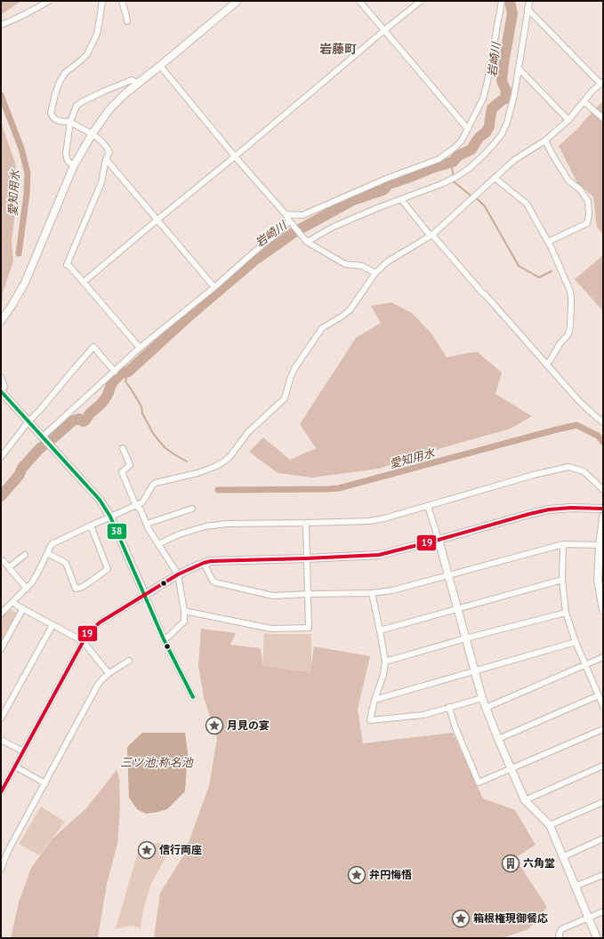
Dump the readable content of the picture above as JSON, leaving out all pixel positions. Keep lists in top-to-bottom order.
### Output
{
  "districts": ["岩藤町"],
  "water": ["岩崎川", "愛知用水", "三ツ池;称名池"],
  "places": {
    "place": [
      "月見の宴",
      "信行両座",
      "弁円悔悟",
      "箱根権現御餐応"
    ],
    "building": ["六角堂"]
  },
  "lines": ["transit line 38", "transit line 19"]
}
